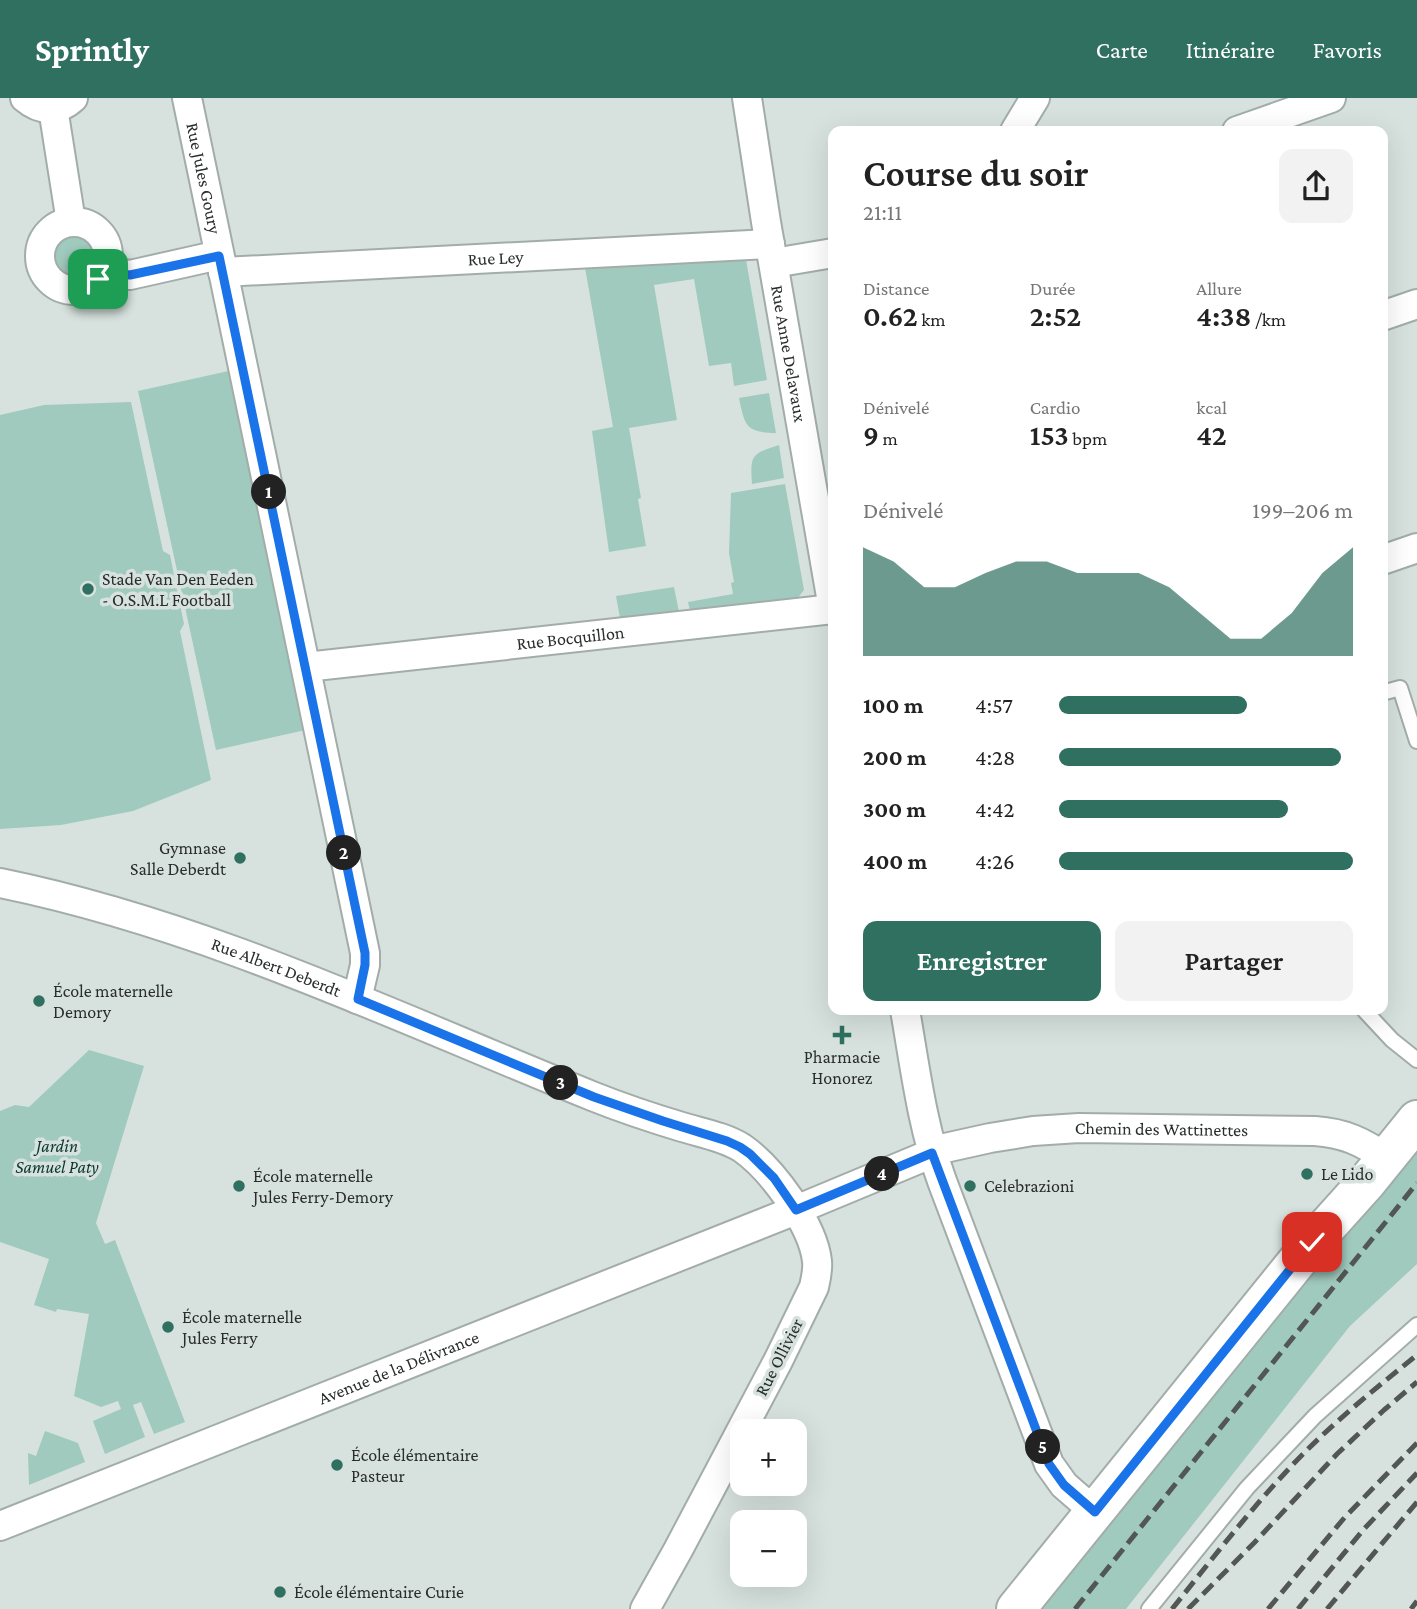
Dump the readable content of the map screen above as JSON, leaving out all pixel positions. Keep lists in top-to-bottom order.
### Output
{
  "streets": {
    "street": [
      "Rue Jules Goury",
      "Rue Ley",
      "Rue Anne Delavaux",
      "Rue Bocquillon",
      "Rue Albert Deberdt",
      "Chemin des Wattinettes",
      "Rue Ollivier",
      "Avenue de la Délivrance"
    ]
  },
  "crossings": [
    ["Rue Jules Goury", "Rue Ley"],
    ["Rue Jules Goury", "Rue Bocquillon"],
    ["Rue Jules Goury", "Rue Albert Deberdt"],
    ["Rue Ley", "Rue Anne Delavaux"],
    ["Rue Albert Deberdt", "Chemin des Wattinettes"],
    ["Rue Albert Deberdt", "Rue Ollivier"],
    ["Rue Albert Deberdt", "Avenue de la Délivrance"],
    ["Chemin des Wattinettes", "Rue Ollivier"],
    ["Chemin des Wattinettes", "Avenue de la Délivrance"],
    ["Rue Ollivier", "Avenue de la Délivrance"]
  ],
  "parks": ["Jardin Samuel Paty"],
  "places": {
    "other": [
      "Stade Van Den Eeden - O.S.M.L Football",
      "Gymnase Salle Deberdt",
      "École maternelle Demory",
      "Le Lido",
      "École maternelle Jules Ferry-Demory",
      "Celebrazioni",
      "École maternelle Jules Ferry",
      "École élémentaire Pasteur",
      "École élémentaire Curie"
    ],
    "health": ["Pharmacie Honorez"]
  },
  "page": {
    "header": "Sprintly",
    "nav": ["Carte", "Itinéraire", "Favoris"],
    "heading": ["Course du soir", "21:11"],
    "stats": [
      ["Distance", "0.62 km"],
      ["Durée", "2:52"],
      ["Allure", "4:38 /km"],
      ["Dénivelé", "9 m"],
      ["Cardio", "153 bpm"],
      ["kcal", "42"]
    ],
    "pins": [
      "1",
      "2",
      "3",
      "4",
      "5"
    ],
    "chart": ["Dénivelé", "199–206 m"],
    "list": [
      {
        "name": "100 m",
        "note": "4:57"
      },
      {
        "name": "200 m",
        "note": "4:28"
      },
      {
        "name": "300 m",
        "note": "4:42"
      },
      {
        "name": "400 m",
        "note": "4:26"
      }
    ],
    "buttons": ["Enregistrer", "Partager"],
    "map_buttons": ["+", "−"]
  }
}
